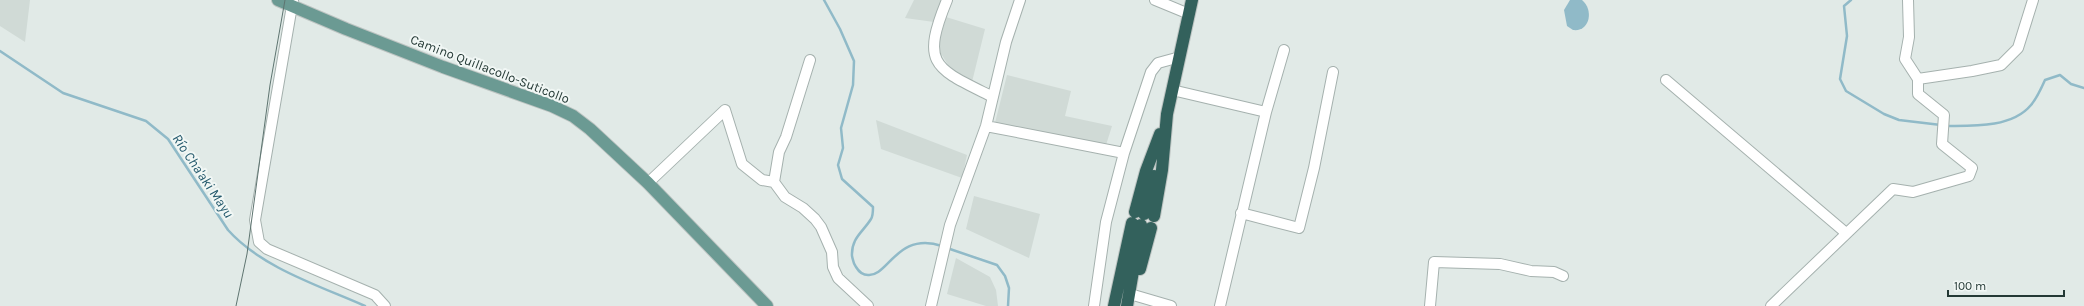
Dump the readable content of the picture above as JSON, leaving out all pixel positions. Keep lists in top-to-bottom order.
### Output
{
  "streets": {
    "main road": ["Camino Quillacollo-Suticollo"]
  },
  "water": ["Río Cha'aki Mayu"],
  "scale_bar": "100 m"
}
